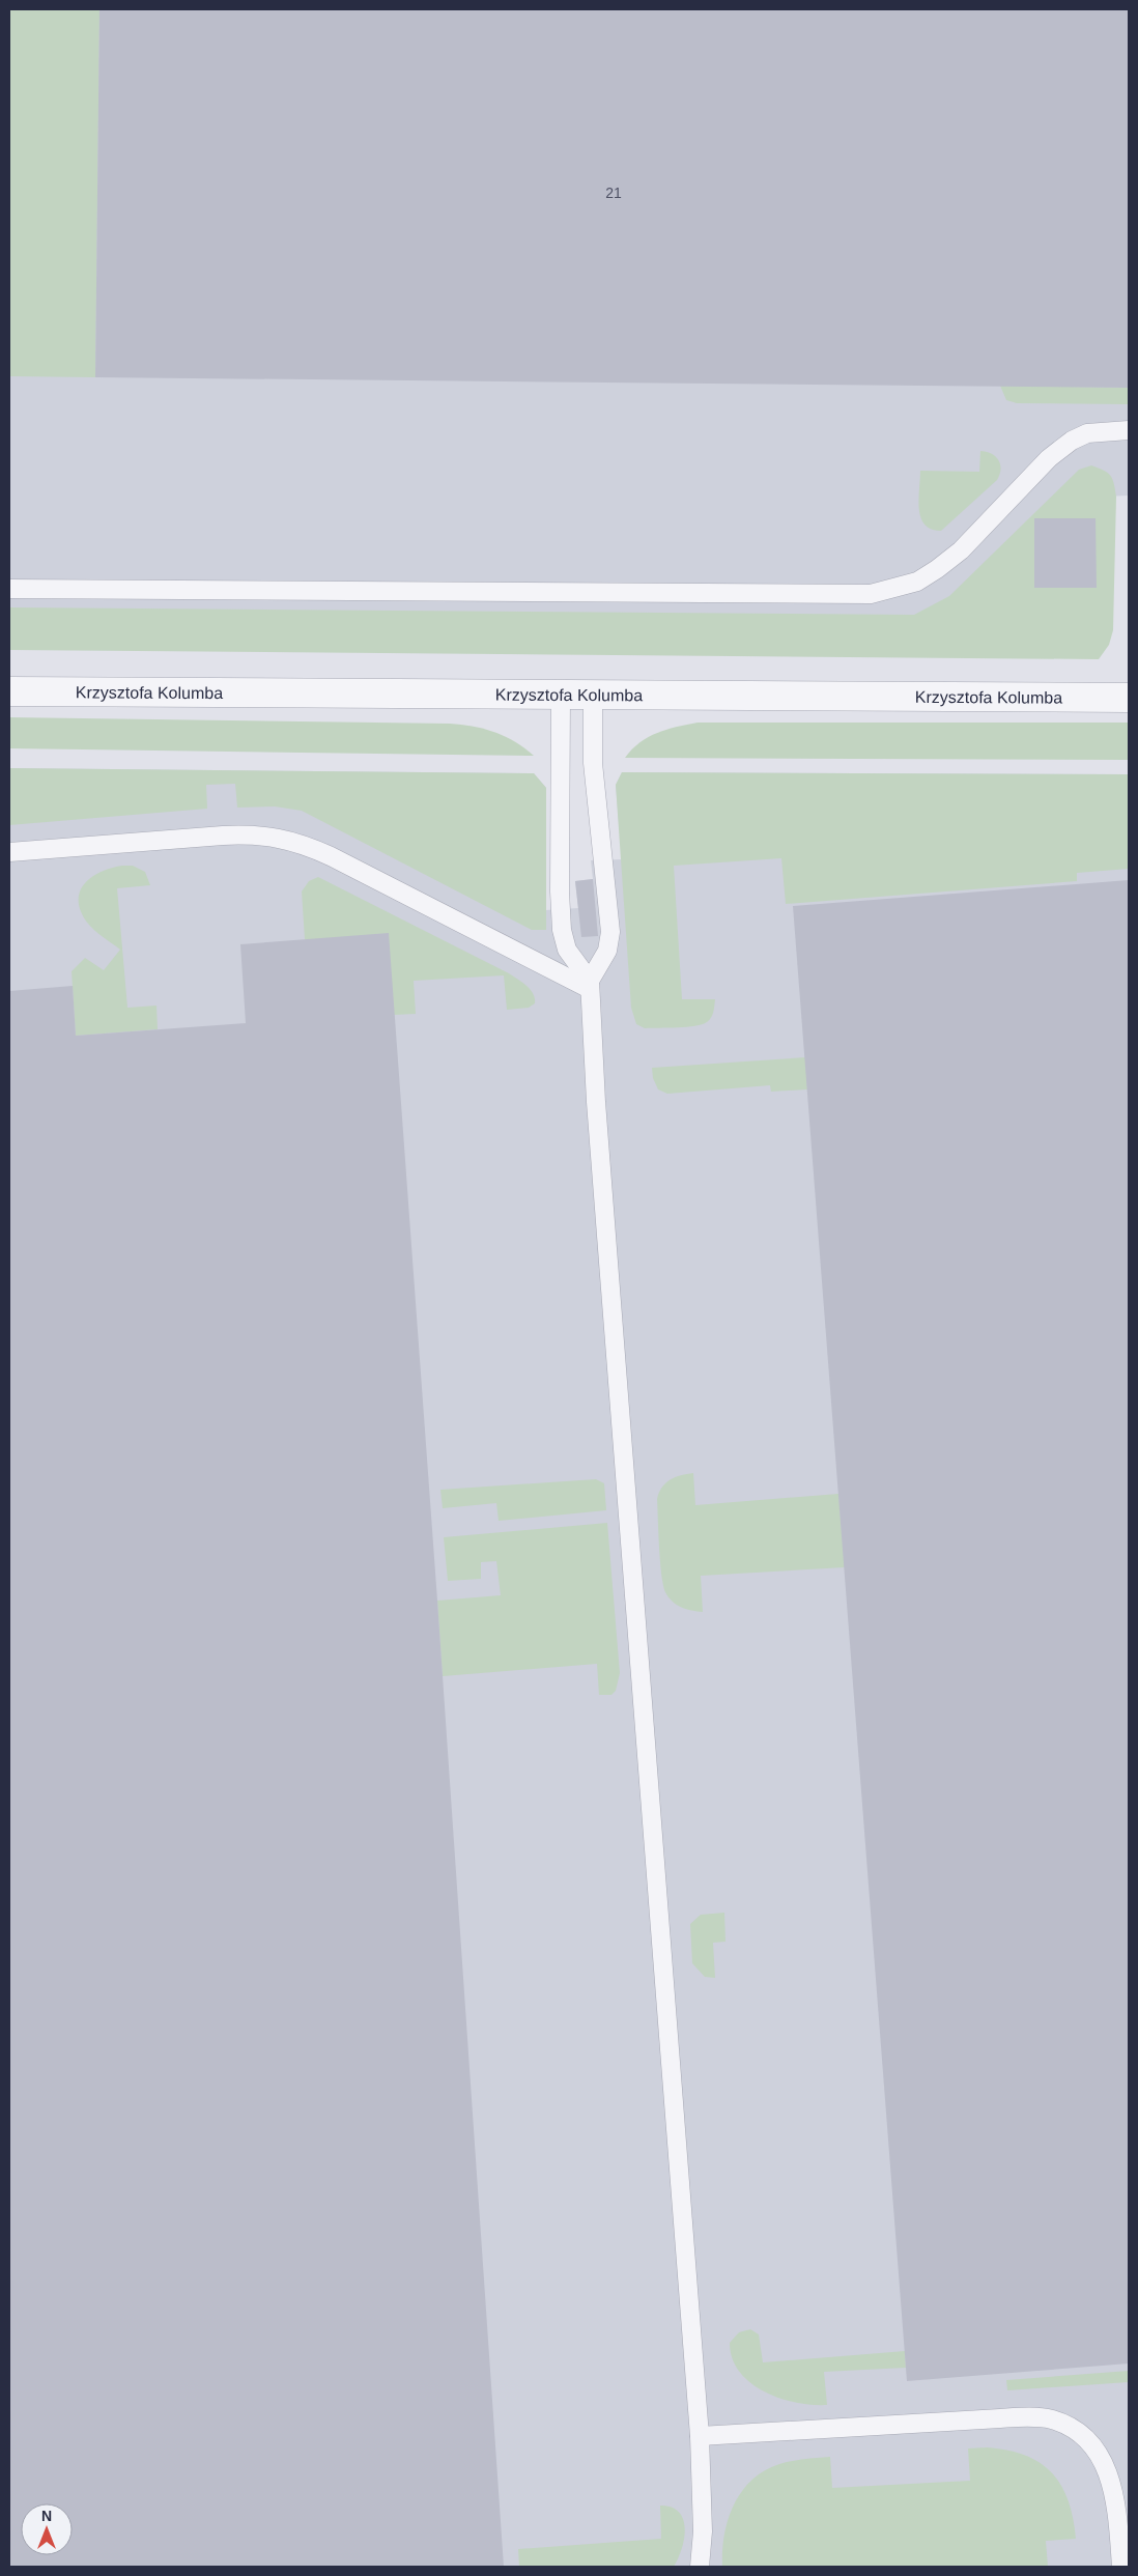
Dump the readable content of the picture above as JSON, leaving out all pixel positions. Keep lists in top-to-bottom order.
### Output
{
  "streets": {
    "street": ["Krzysztofa Kolumba"]
  },
  "house_numbers": ["21"],
  "north": "top"
}
